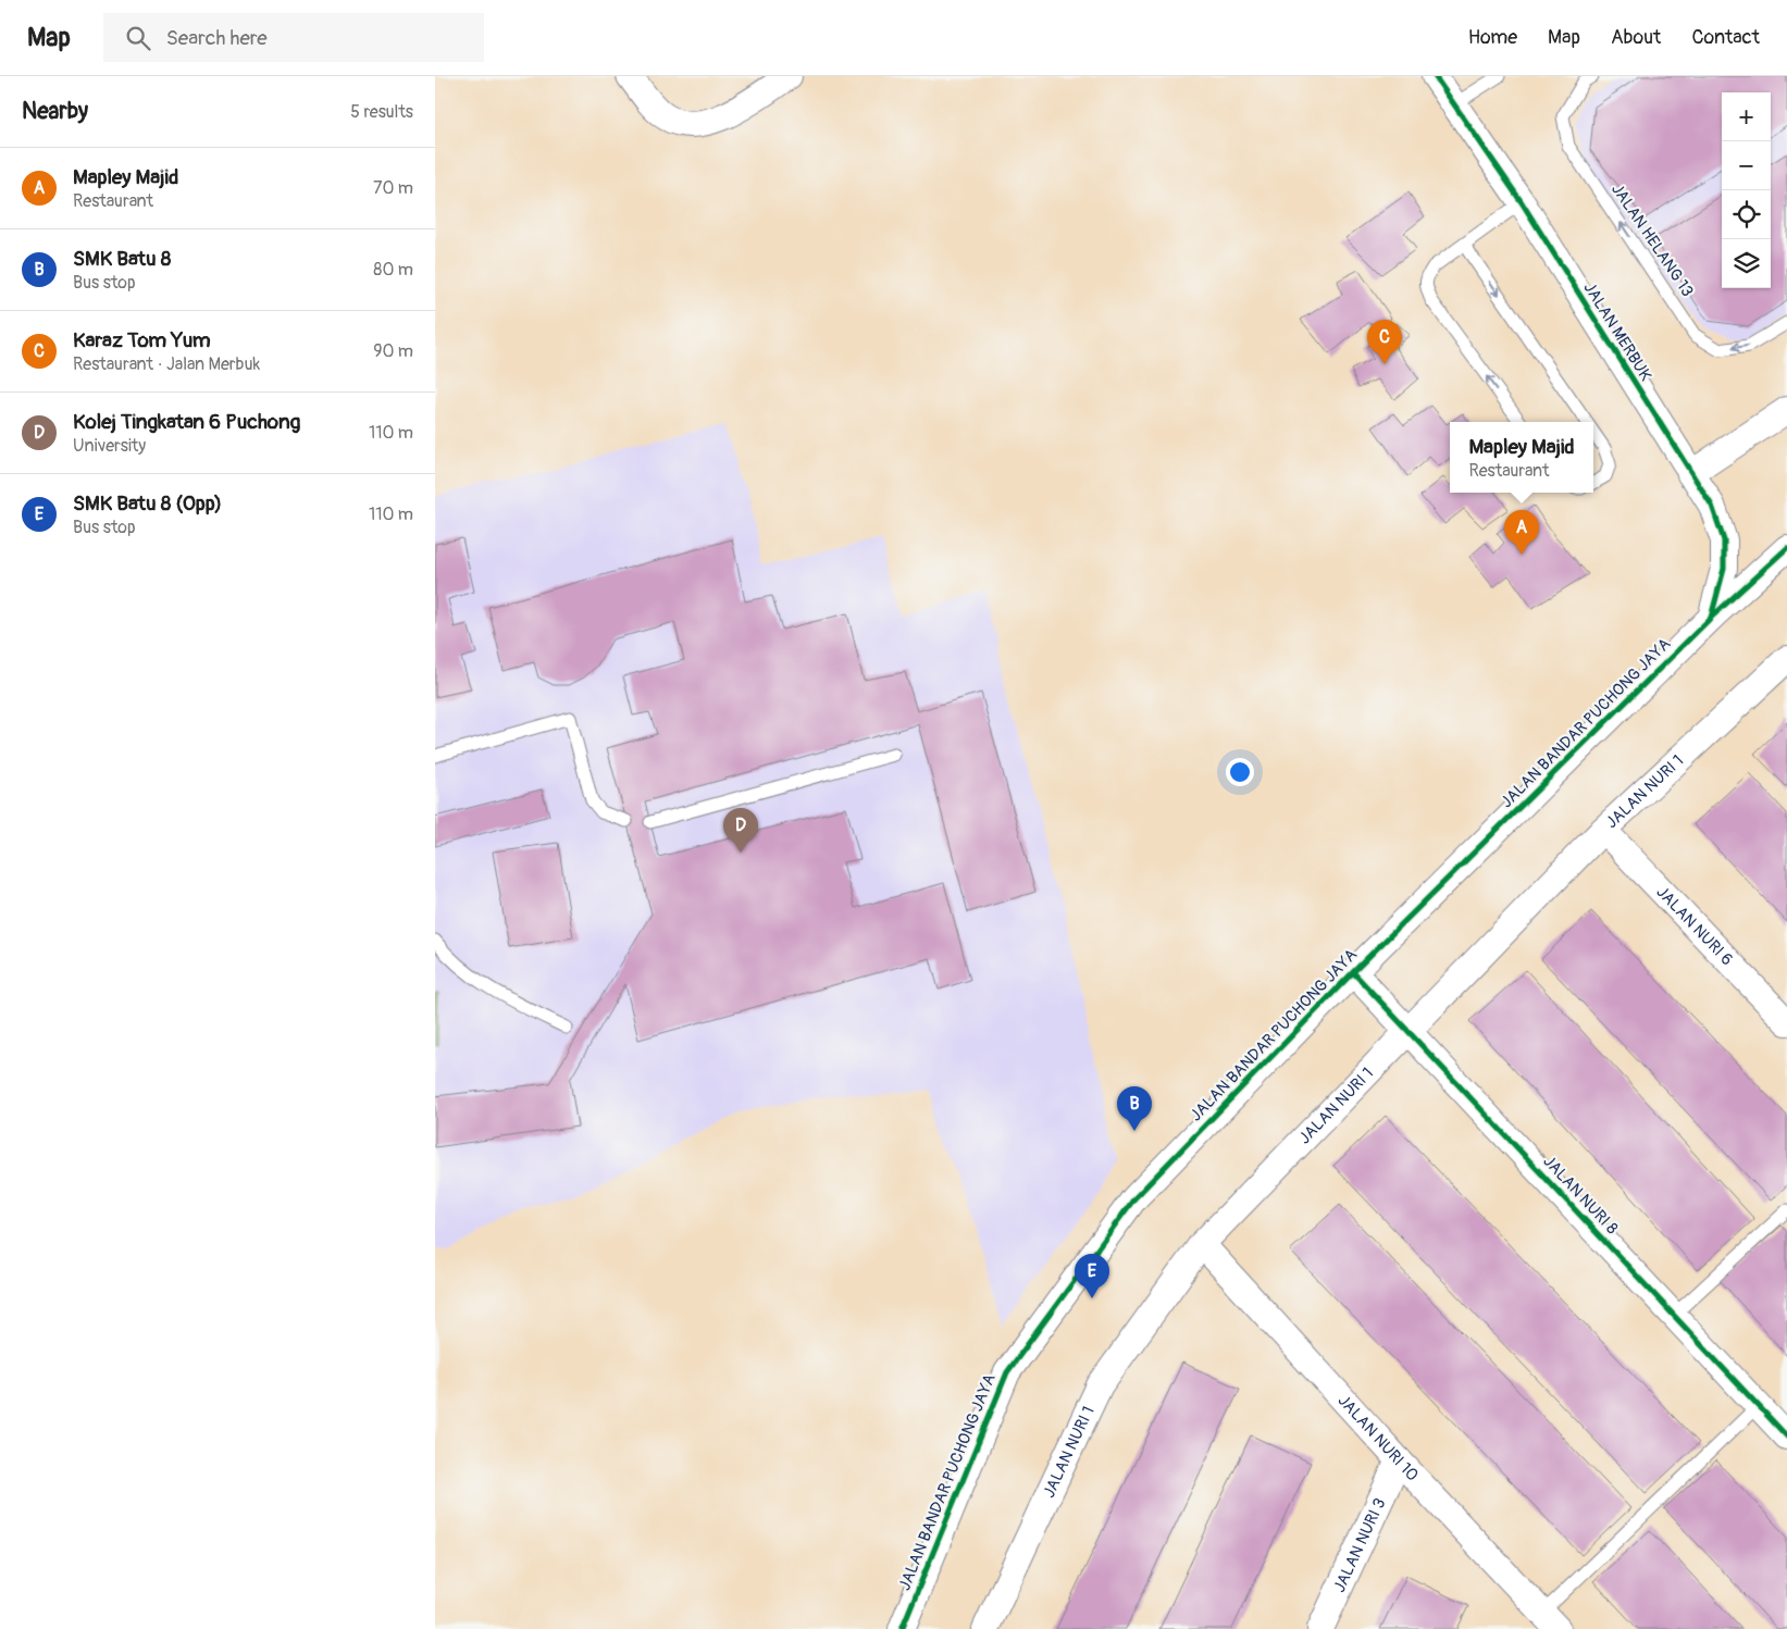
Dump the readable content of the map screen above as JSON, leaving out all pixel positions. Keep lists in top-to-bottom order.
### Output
{
  "streets": {
    "street": [
      "JALAN MERBUK",
      "JALAN BANDAR PUCHONG JAYA",
      "JALAN NURI 1",
      "JALAN NURI 6",
      "JALAN NURI 8",
      "JALAN NURI 10",
      "JALAN NURI 3"
    ],
    "lane": ["JALAN HELANG 13"]
  },
  "crossings": [
    ["JALAN MERBUK", "JALAN BANDAR PUCHONG JAYA"],
    ["JALAN BANDAR PUCHONG JAYA", "JALAN NURI 8"],
    ["JALAN NURI 1", "JALAN NURI 6"],
    ["JALAN NURI 1", "JALAN NURI 8"],
    ["JALAN NURI 1", "JALAN NURI 10"],
    ["JALAN NURI 10", "JALAN NURI 3"]
  ],
  "page": {
    "header": "Map",
    "search": "Search here",
    "nav": [
      "Home",
      "Map",
      "About",
      "Contact"
    ],
    "heading": ["Nearby", "5 results"],
    "map_buttons": ["+", "−"],
    "list": [
      {
        "mark": "A",
        "name": "Mapley Majid",
        "note": "Restaurant",
        "value": "70 m"
      },
      {
        "mark": "B",
        "name": "SMK Batu 8",
        "note": "Bus stop",
        "value": "80 m"
      },
      {
        "mark": "C",
        "name": "Karaz Tom Yum",
        "note": "Restaurant · Jalan Merbuk",
        "value": "90 m"
      },
      {
        "mark": "D",
        "name": "Kolej Tingkatan 6 Puchong",
        "note": "University",
        "value": "110 m"
      },
      {
        "mark": "E",
        "name": "SMK Batu 8 (Opp)",
        "note": "Bus stop",
        "value": "110 m"
      }
    ],
    "pins": [
      "C",
      "A",
      "D",
      "B",
      "E"
    ],
    "popup": ["Mapley Majid", "Restaurant"]
  }
}
